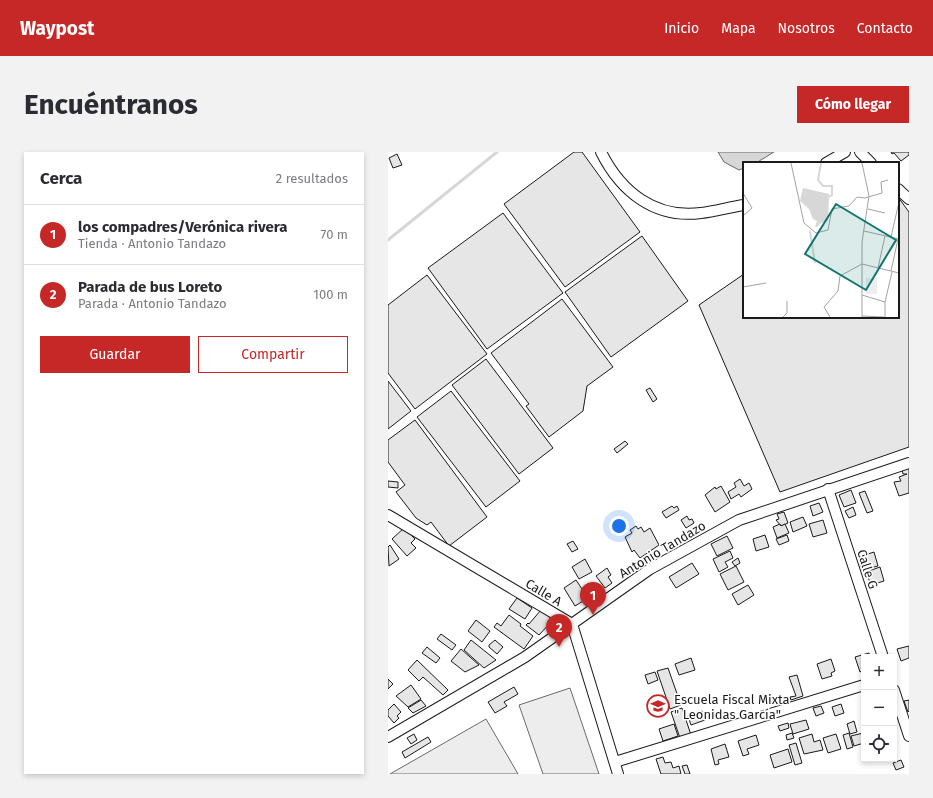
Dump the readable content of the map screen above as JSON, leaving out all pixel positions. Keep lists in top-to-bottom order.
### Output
{
  "streets": {
    "street": ["Antonio Tandazo", "Calle G", "Calle A"]
  },
  "crossings": [
    ["Antonio Tandazo", "Calle G"],
    ["Antonio Tandazo", "Calle A"]
  ],
  "places": {
    "school or university": ["Escuela Fiscal Mixta \" Leonidas García\""]
  },
  "page": {
    "header": "Waypost",
    "nav": [
      "Inicio",
      "Mapa",
      "Nosotros",
      "Contacto"
    ],
    "buttons": [
      "Cómo llegar",
      ["Guardar", "Compartir"]
    ],
    "title": "Encuéntranos",
    "heading": ["Cerca", "2 resultados"],
    "list": [
      {
        "mark": "1",
        "name": "los compadres/Verónica rivera",
        "note": "Tienda · Antonio Tandazo",
        "value": "70 m"
      },
      {
        "mark": "2",
        "name": "Parada de bus Loreto",
        "note": "Parada · Antonio Tandazo",
        "value": "100 m"
      }
    ],
    "pins": ["1", "2"],
    "map_buttons": ["+", "−"]
  }
}
